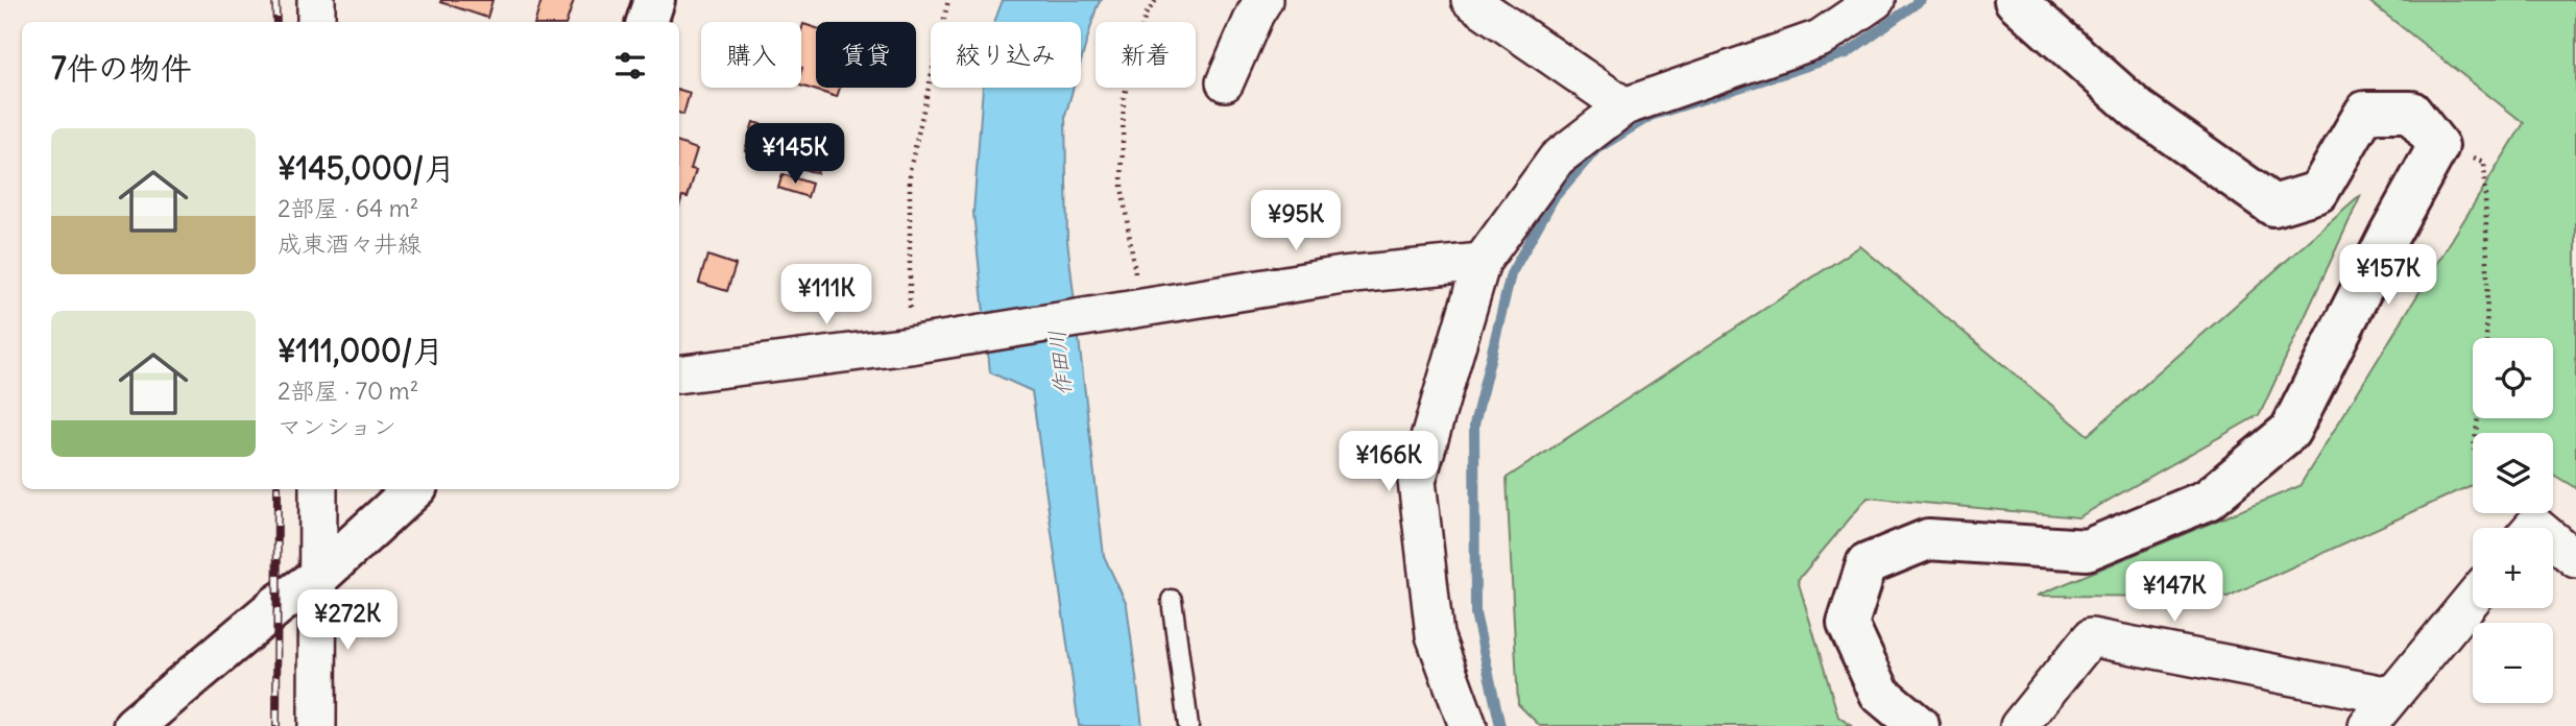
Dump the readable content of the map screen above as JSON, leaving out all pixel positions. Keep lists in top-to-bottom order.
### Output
{
  "water": ["作田川"],
  "page": {
    "chip": [
      "購入",
      "賃貸",
      "絞り込み",
      "新着"
    ],
    "heading": "7件の物件",
    "list": [
      {
        "name": "¥145,000/月",
        "note": "2部屋 · 64 m² · 成東酒々井線"
      },
      {
        "name": "¥111,000/月",
        "note": "2部屋 · 70 m² · マンション"
      }
    ],
    "price": [
      "¥145K",
      "¥95K",
      "¥157K",
      "¥111K",
      "¥166K",
      "¥147K",
      "¥272K"
    ],
    "map_buttons": ["+", "−"]
  }
}
